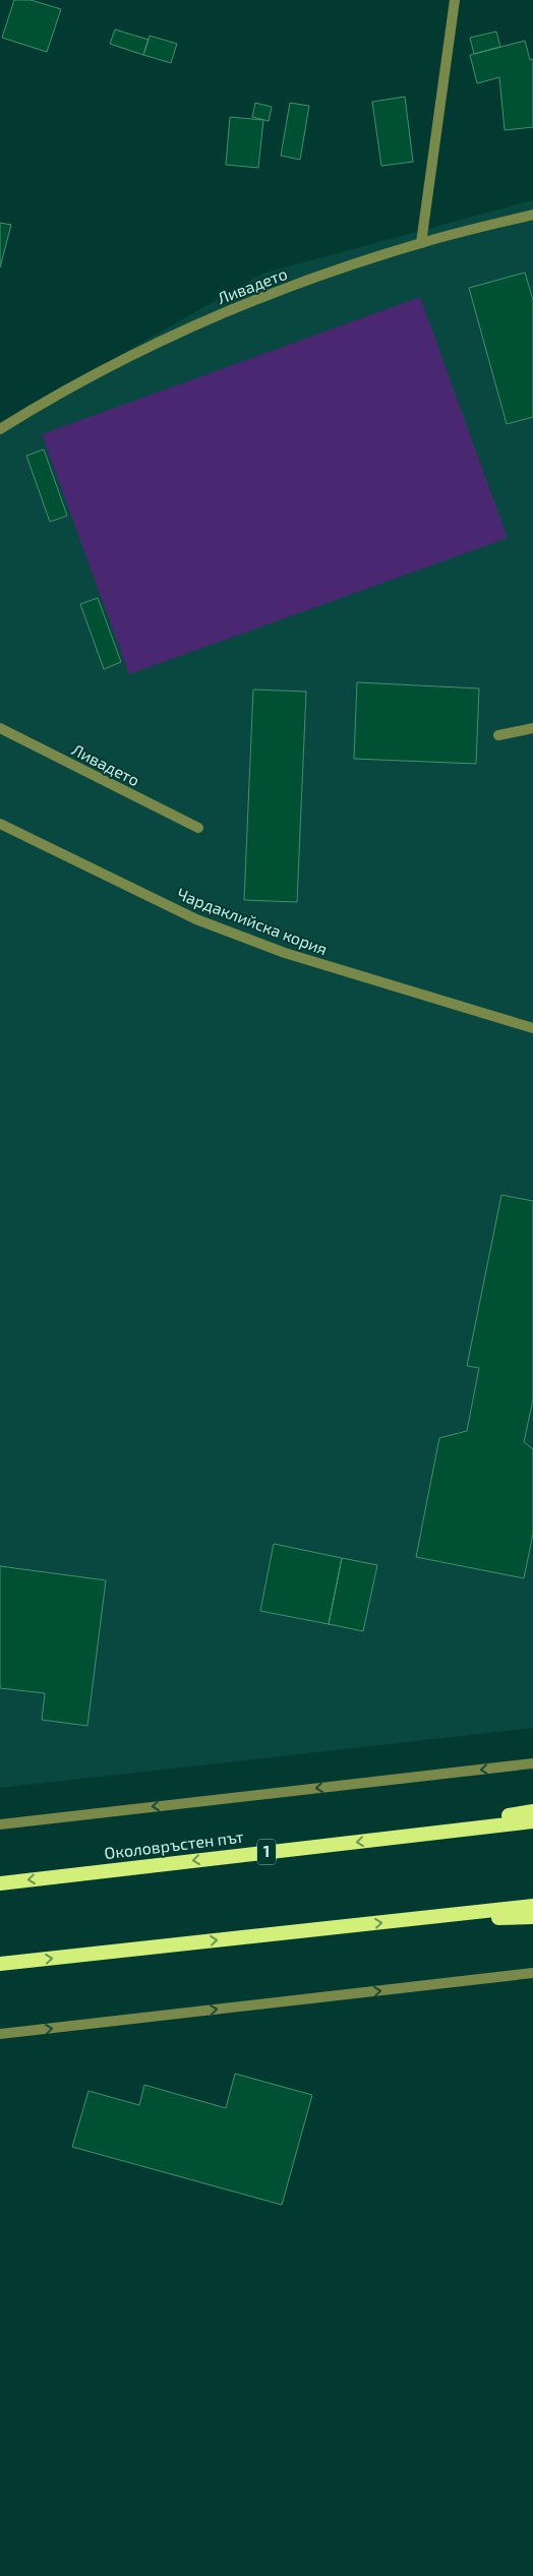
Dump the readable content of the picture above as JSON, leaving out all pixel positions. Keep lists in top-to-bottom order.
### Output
{
  "streets": {
    "highway": ["Околовръстен път", "1"],
    "street": ["Ливадето", "Чардаклийска кория"]
  }
}
